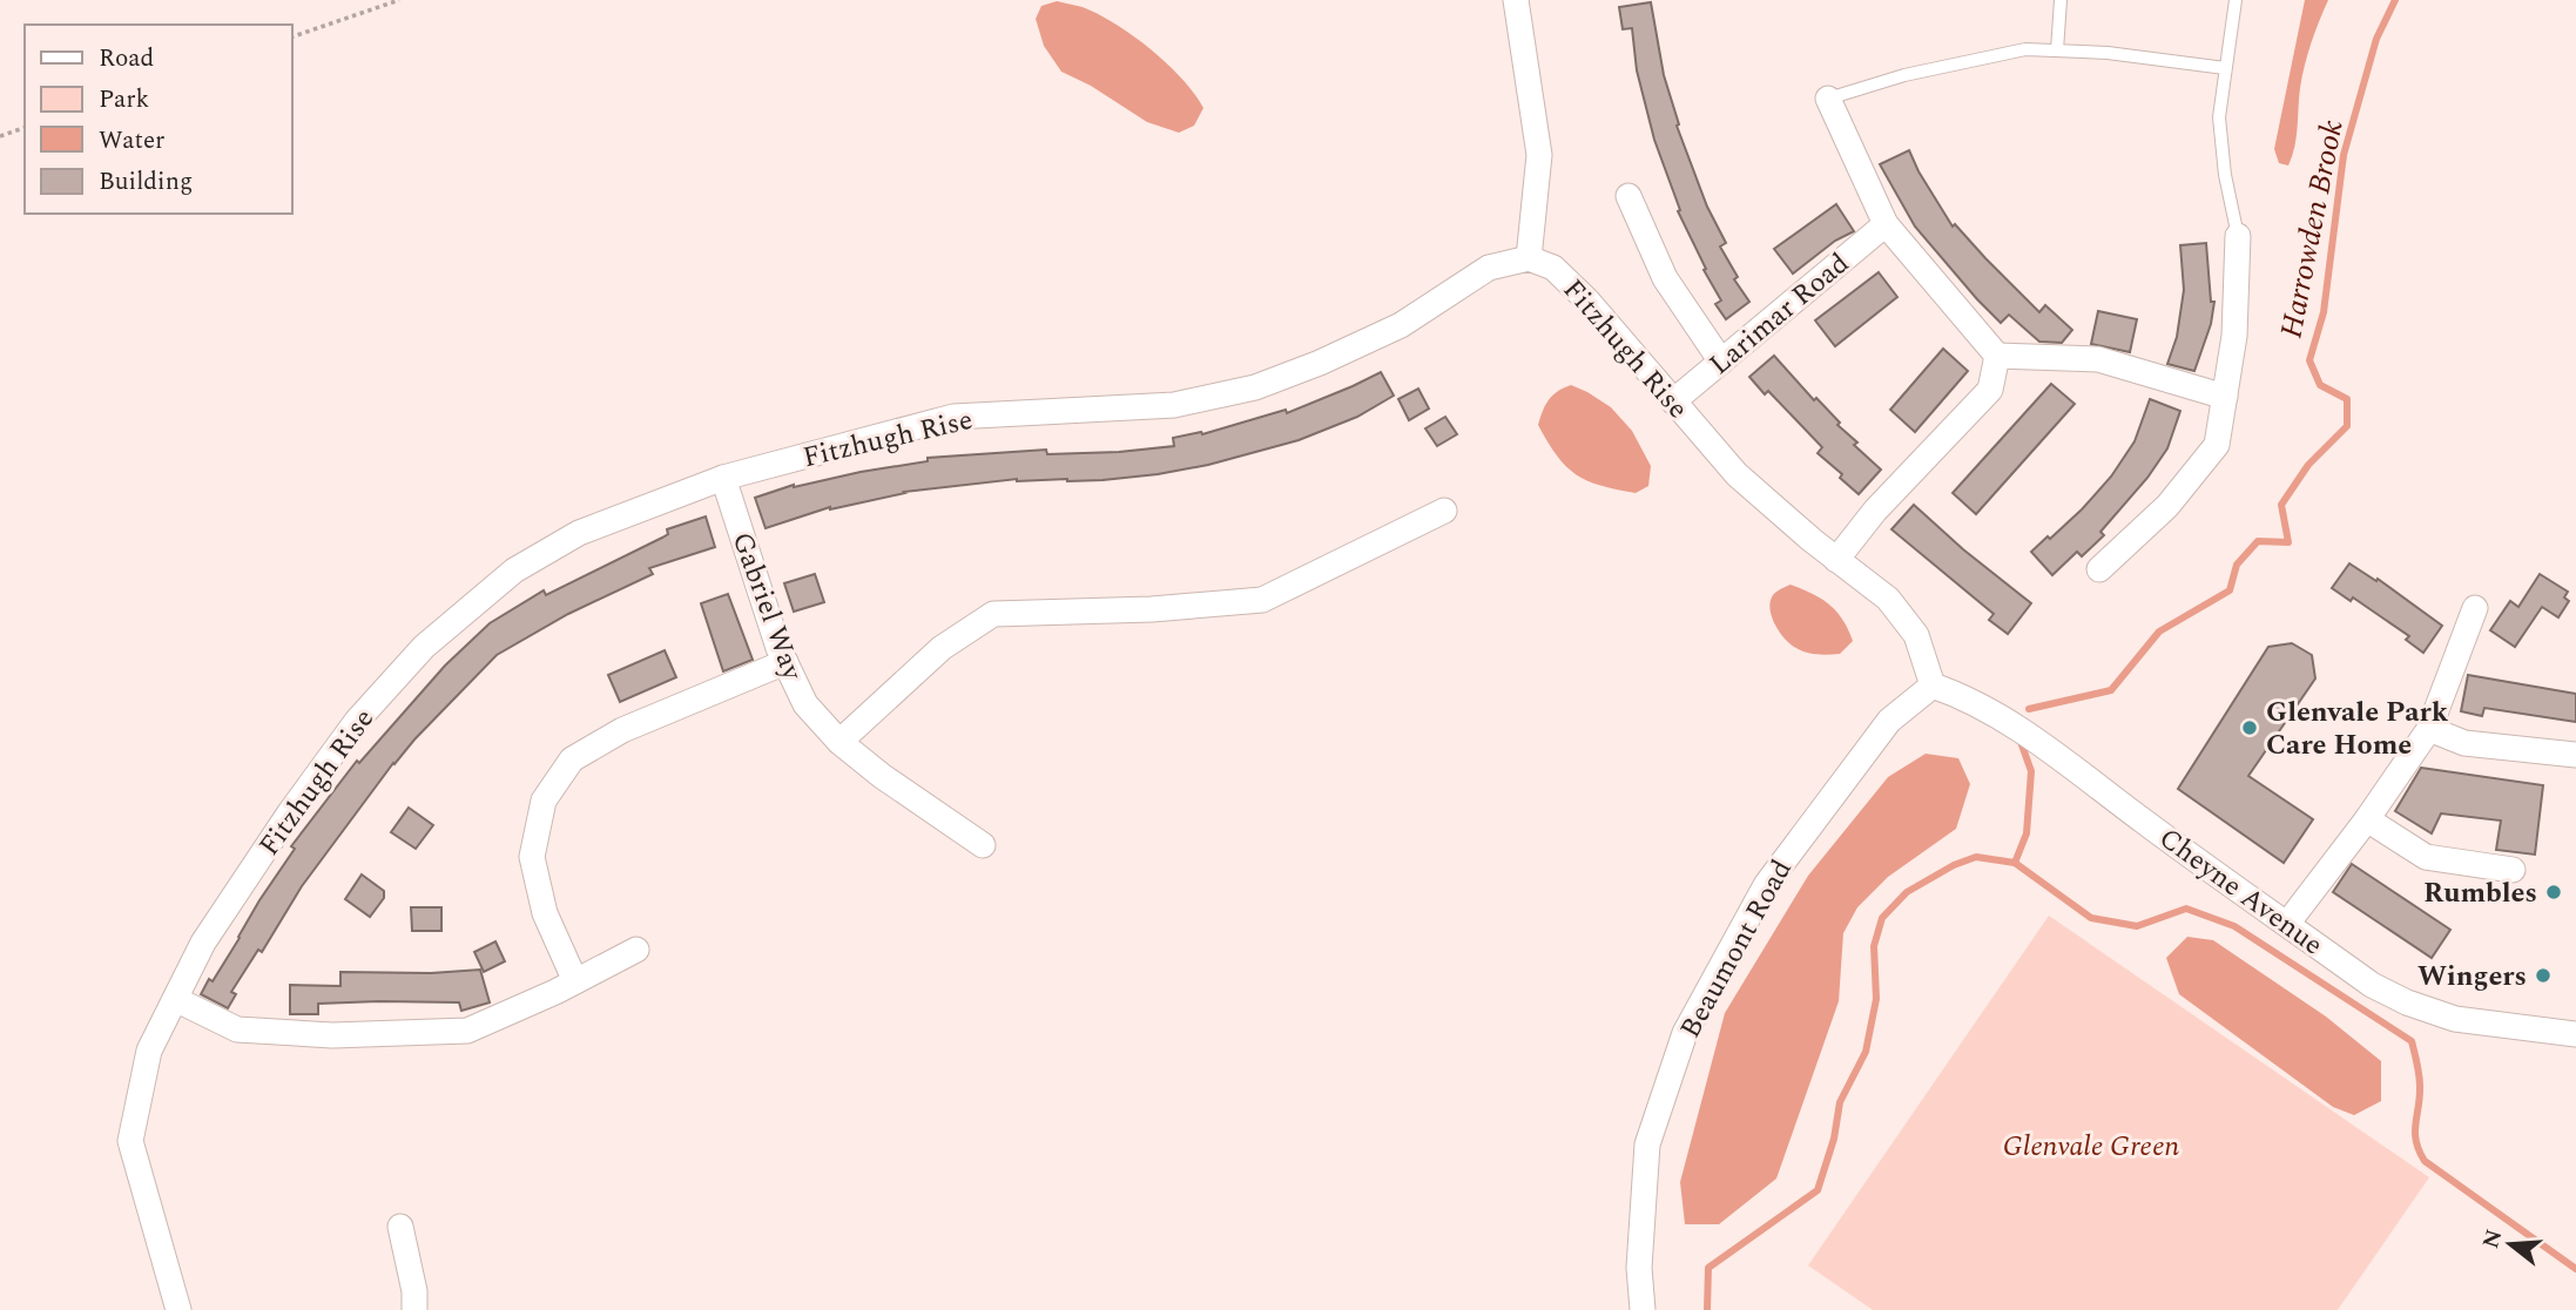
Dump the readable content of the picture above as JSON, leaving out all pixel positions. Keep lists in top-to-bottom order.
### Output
{
  "streets": {
    "street": [
      "Larimar Road",
      "Fitzhugh Rise",
      "Gabriel Way",
      "Cheyne Avenue",
      "Beaumont Road"
    ]
  },
  "crossings": [
    ["Larimar Road", "Fitzhugh Rise"],
    ["Fitzhugh Rise", "Gabriel Way"],
    ["Fitzhugh Rise", "Cheyne Avenue"],
    ["Fitzhugh Rise", "Beaumont Road"],
    ["Cheyne Avenue", "Beaumont Road"]
  ],
  "water": ["Harrowden Brook"],
  "parks": ["Glenvale Green"],
  "places": ["Glenvale Park Care Home", "Rumbles", "Wingers"],
  "legend": [
    "Road",
    "Park",
    "Water",
    "Building"
  ],
  "north": "left"
}
